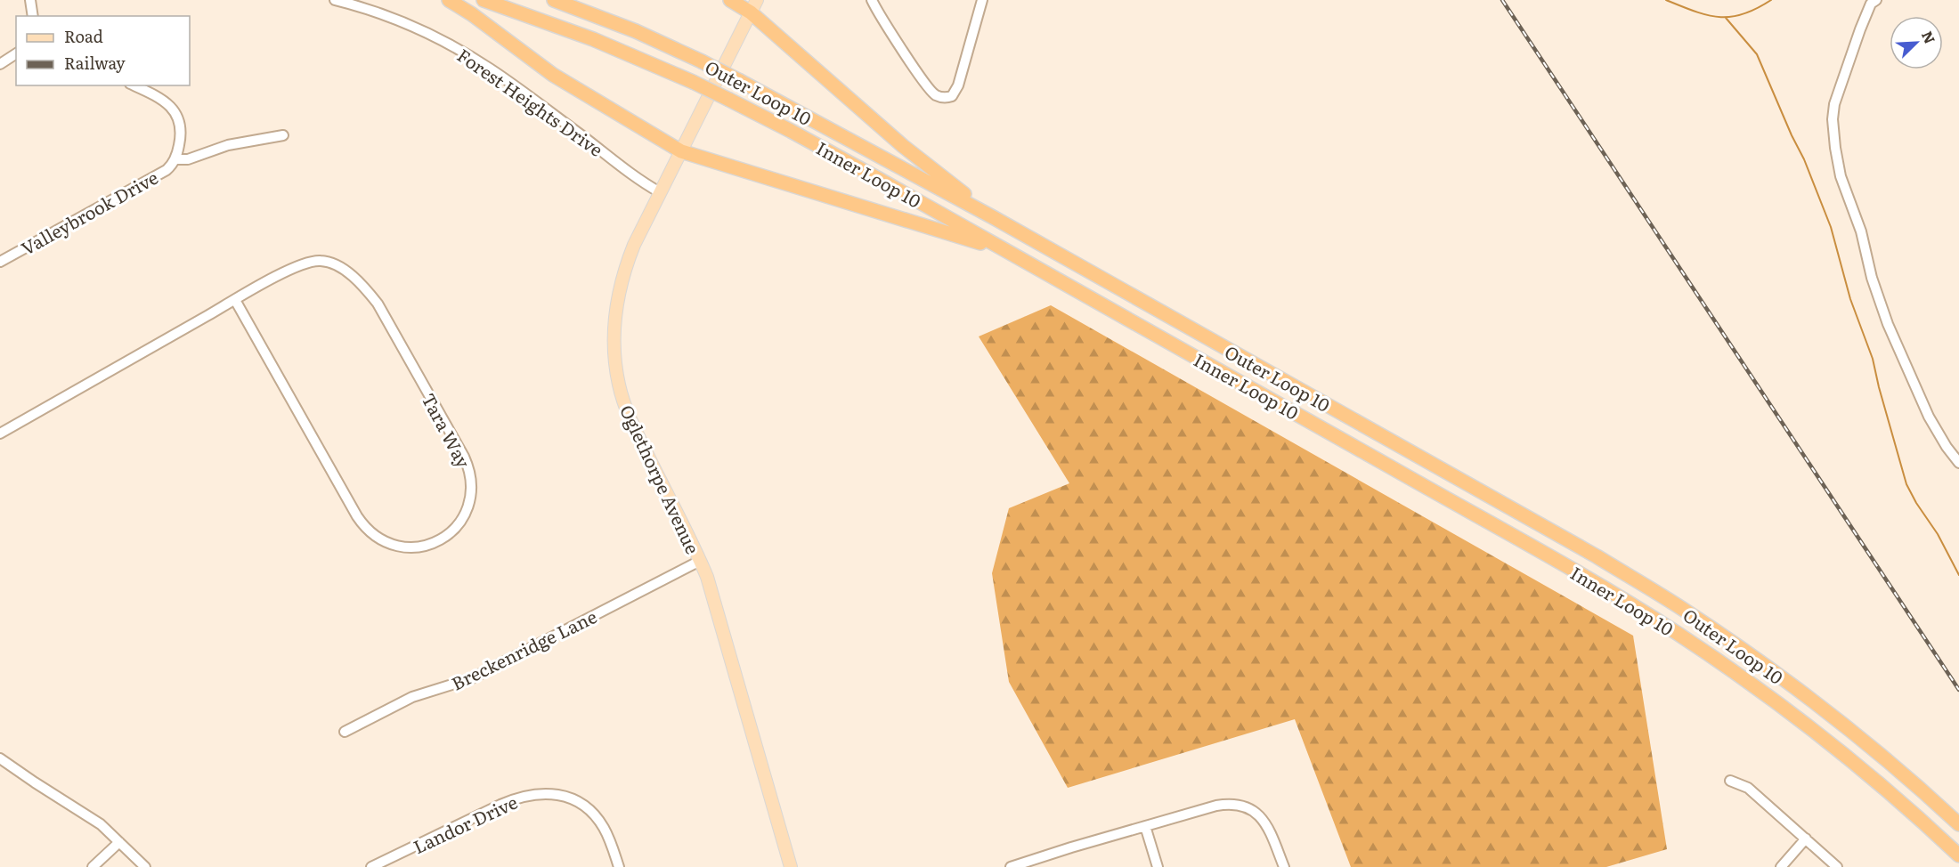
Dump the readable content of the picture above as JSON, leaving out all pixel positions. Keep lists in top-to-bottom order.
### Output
{
  "streets": {
    "highway": ["Outer Loop 10", "Inner Loop 10"],
    "main road": ["Oglethorpe Avenue"],
    "street": [
      "Forest Heights Drive",
      "Valleybrook Drive",
      "Tara Way",
      "Breckenridge Lane",
      "Landor Drive"
    ]
  },
  "crossings": [
    ["Forest Heights Drive", "Oglethorpe Avenue"],
    ["Oglethorpe Avenue", "Breckenridge Lane"]
  ],
  "legend": ["Road", "Railway"],
  "north": "top right"
}
